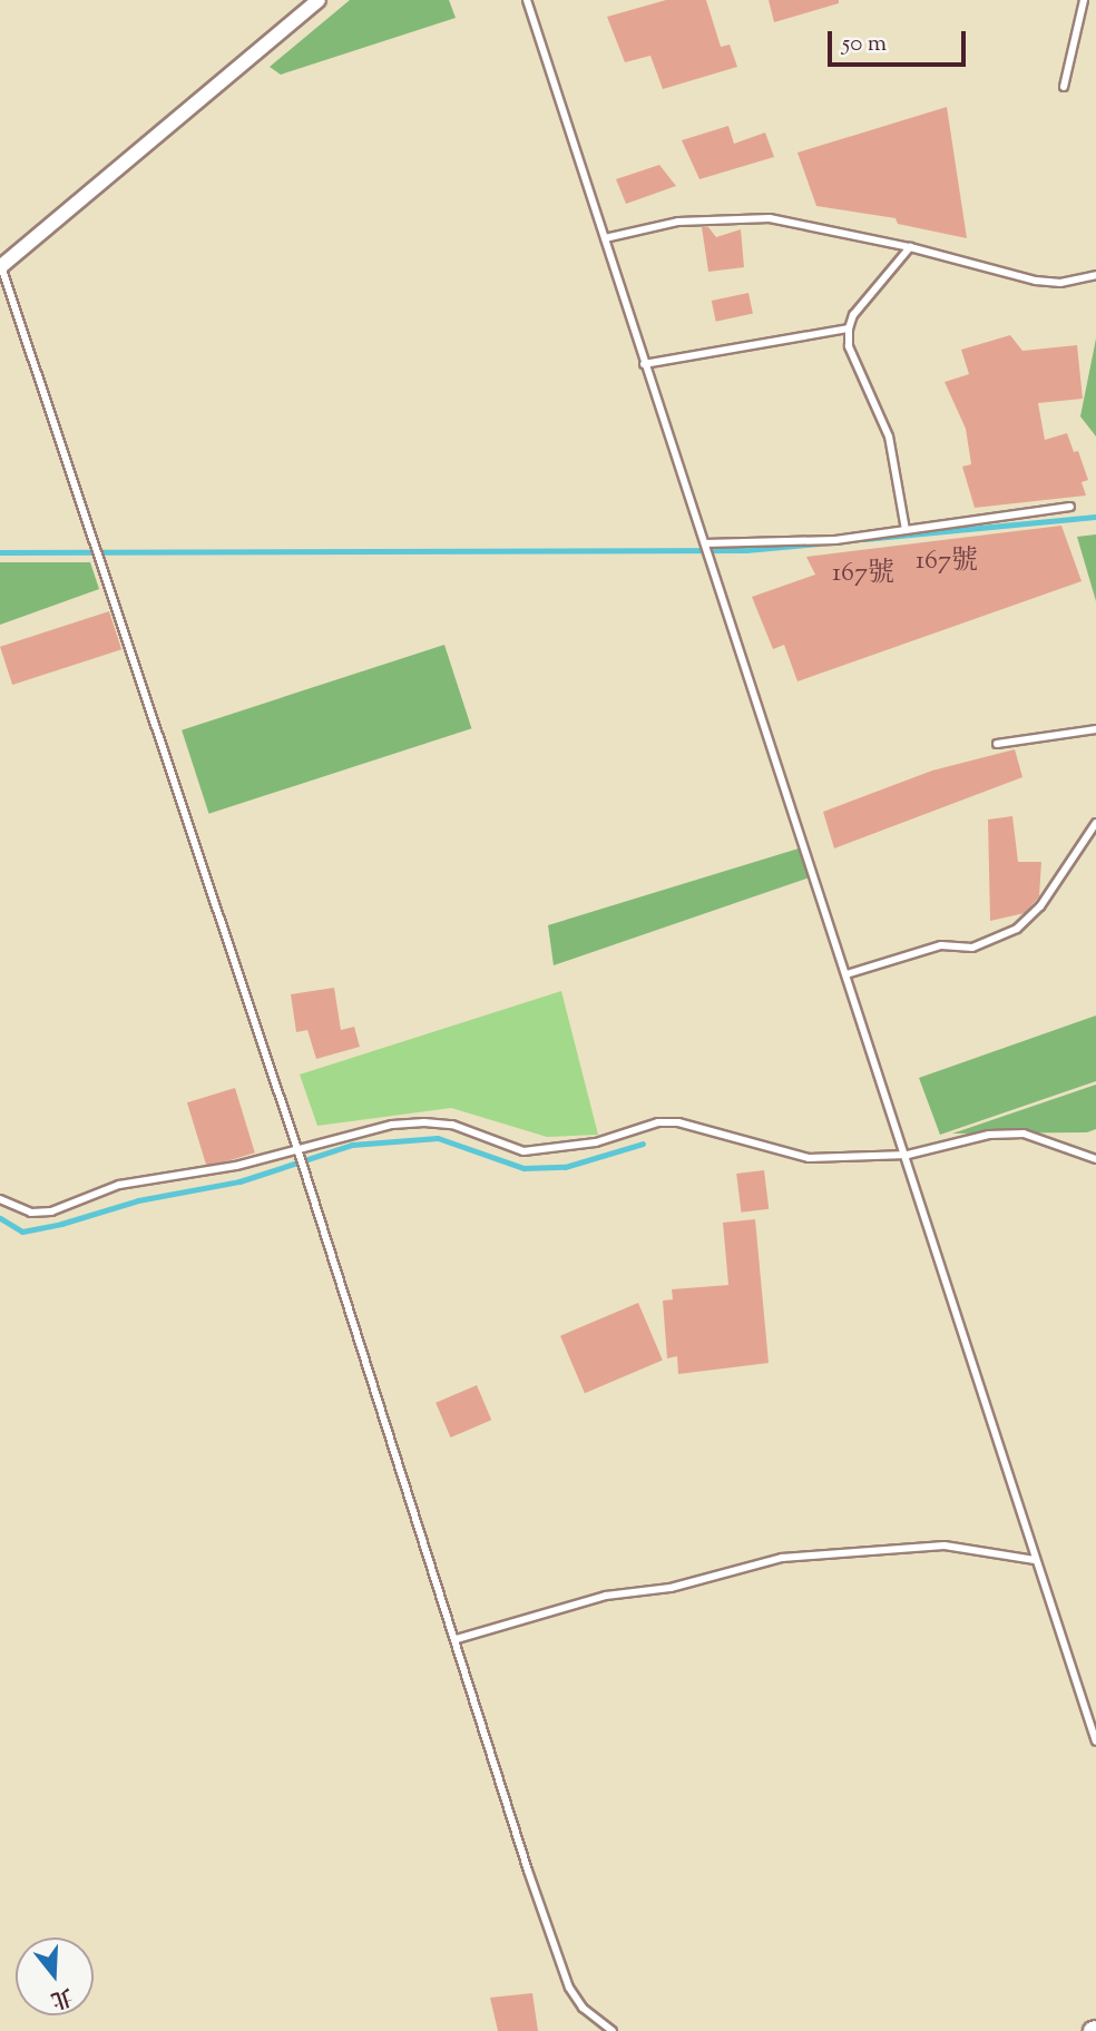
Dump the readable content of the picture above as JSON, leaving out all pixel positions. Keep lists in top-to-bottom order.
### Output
{
  "house_numbers": ["167號", "167號"],
  "scale_bar": "50 m",
  "north": "bottom"
}
